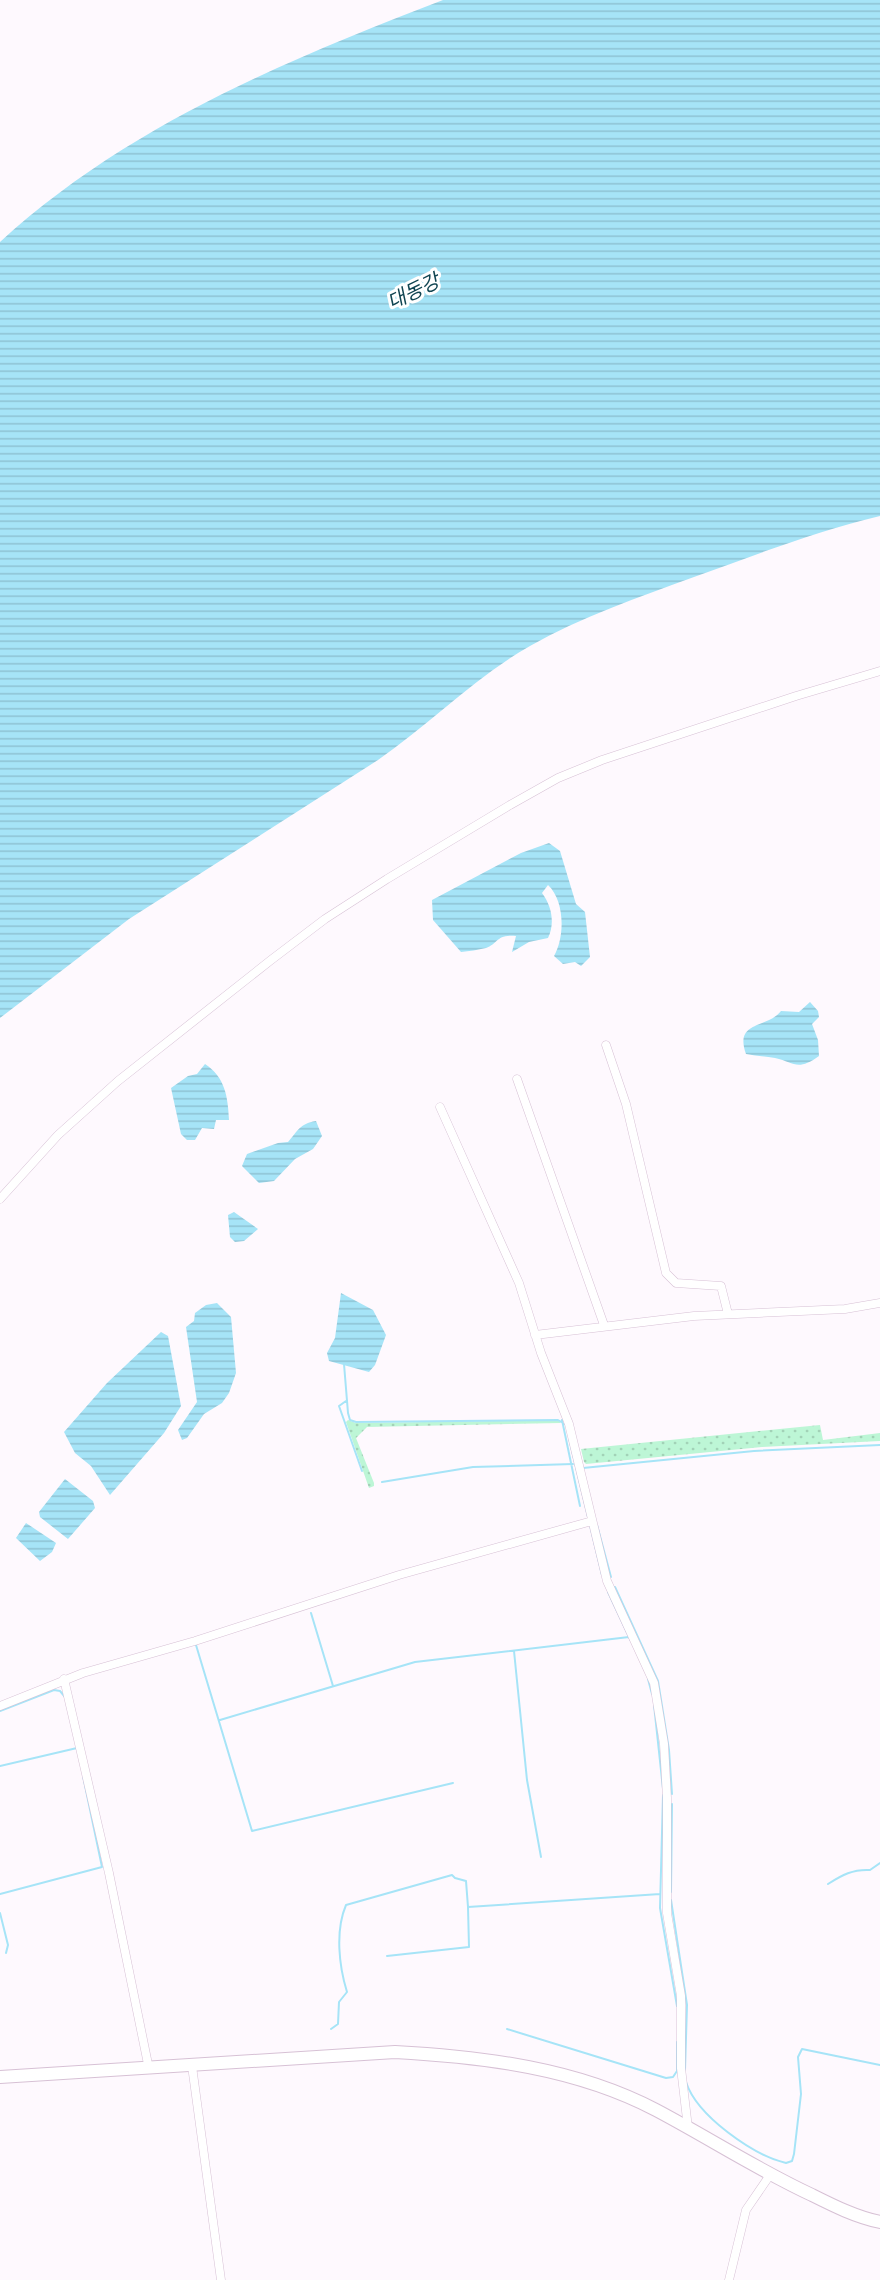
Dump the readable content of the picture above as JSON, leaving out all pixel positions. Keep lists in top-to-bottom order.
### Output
{
  "water": ["대동강"]
}
